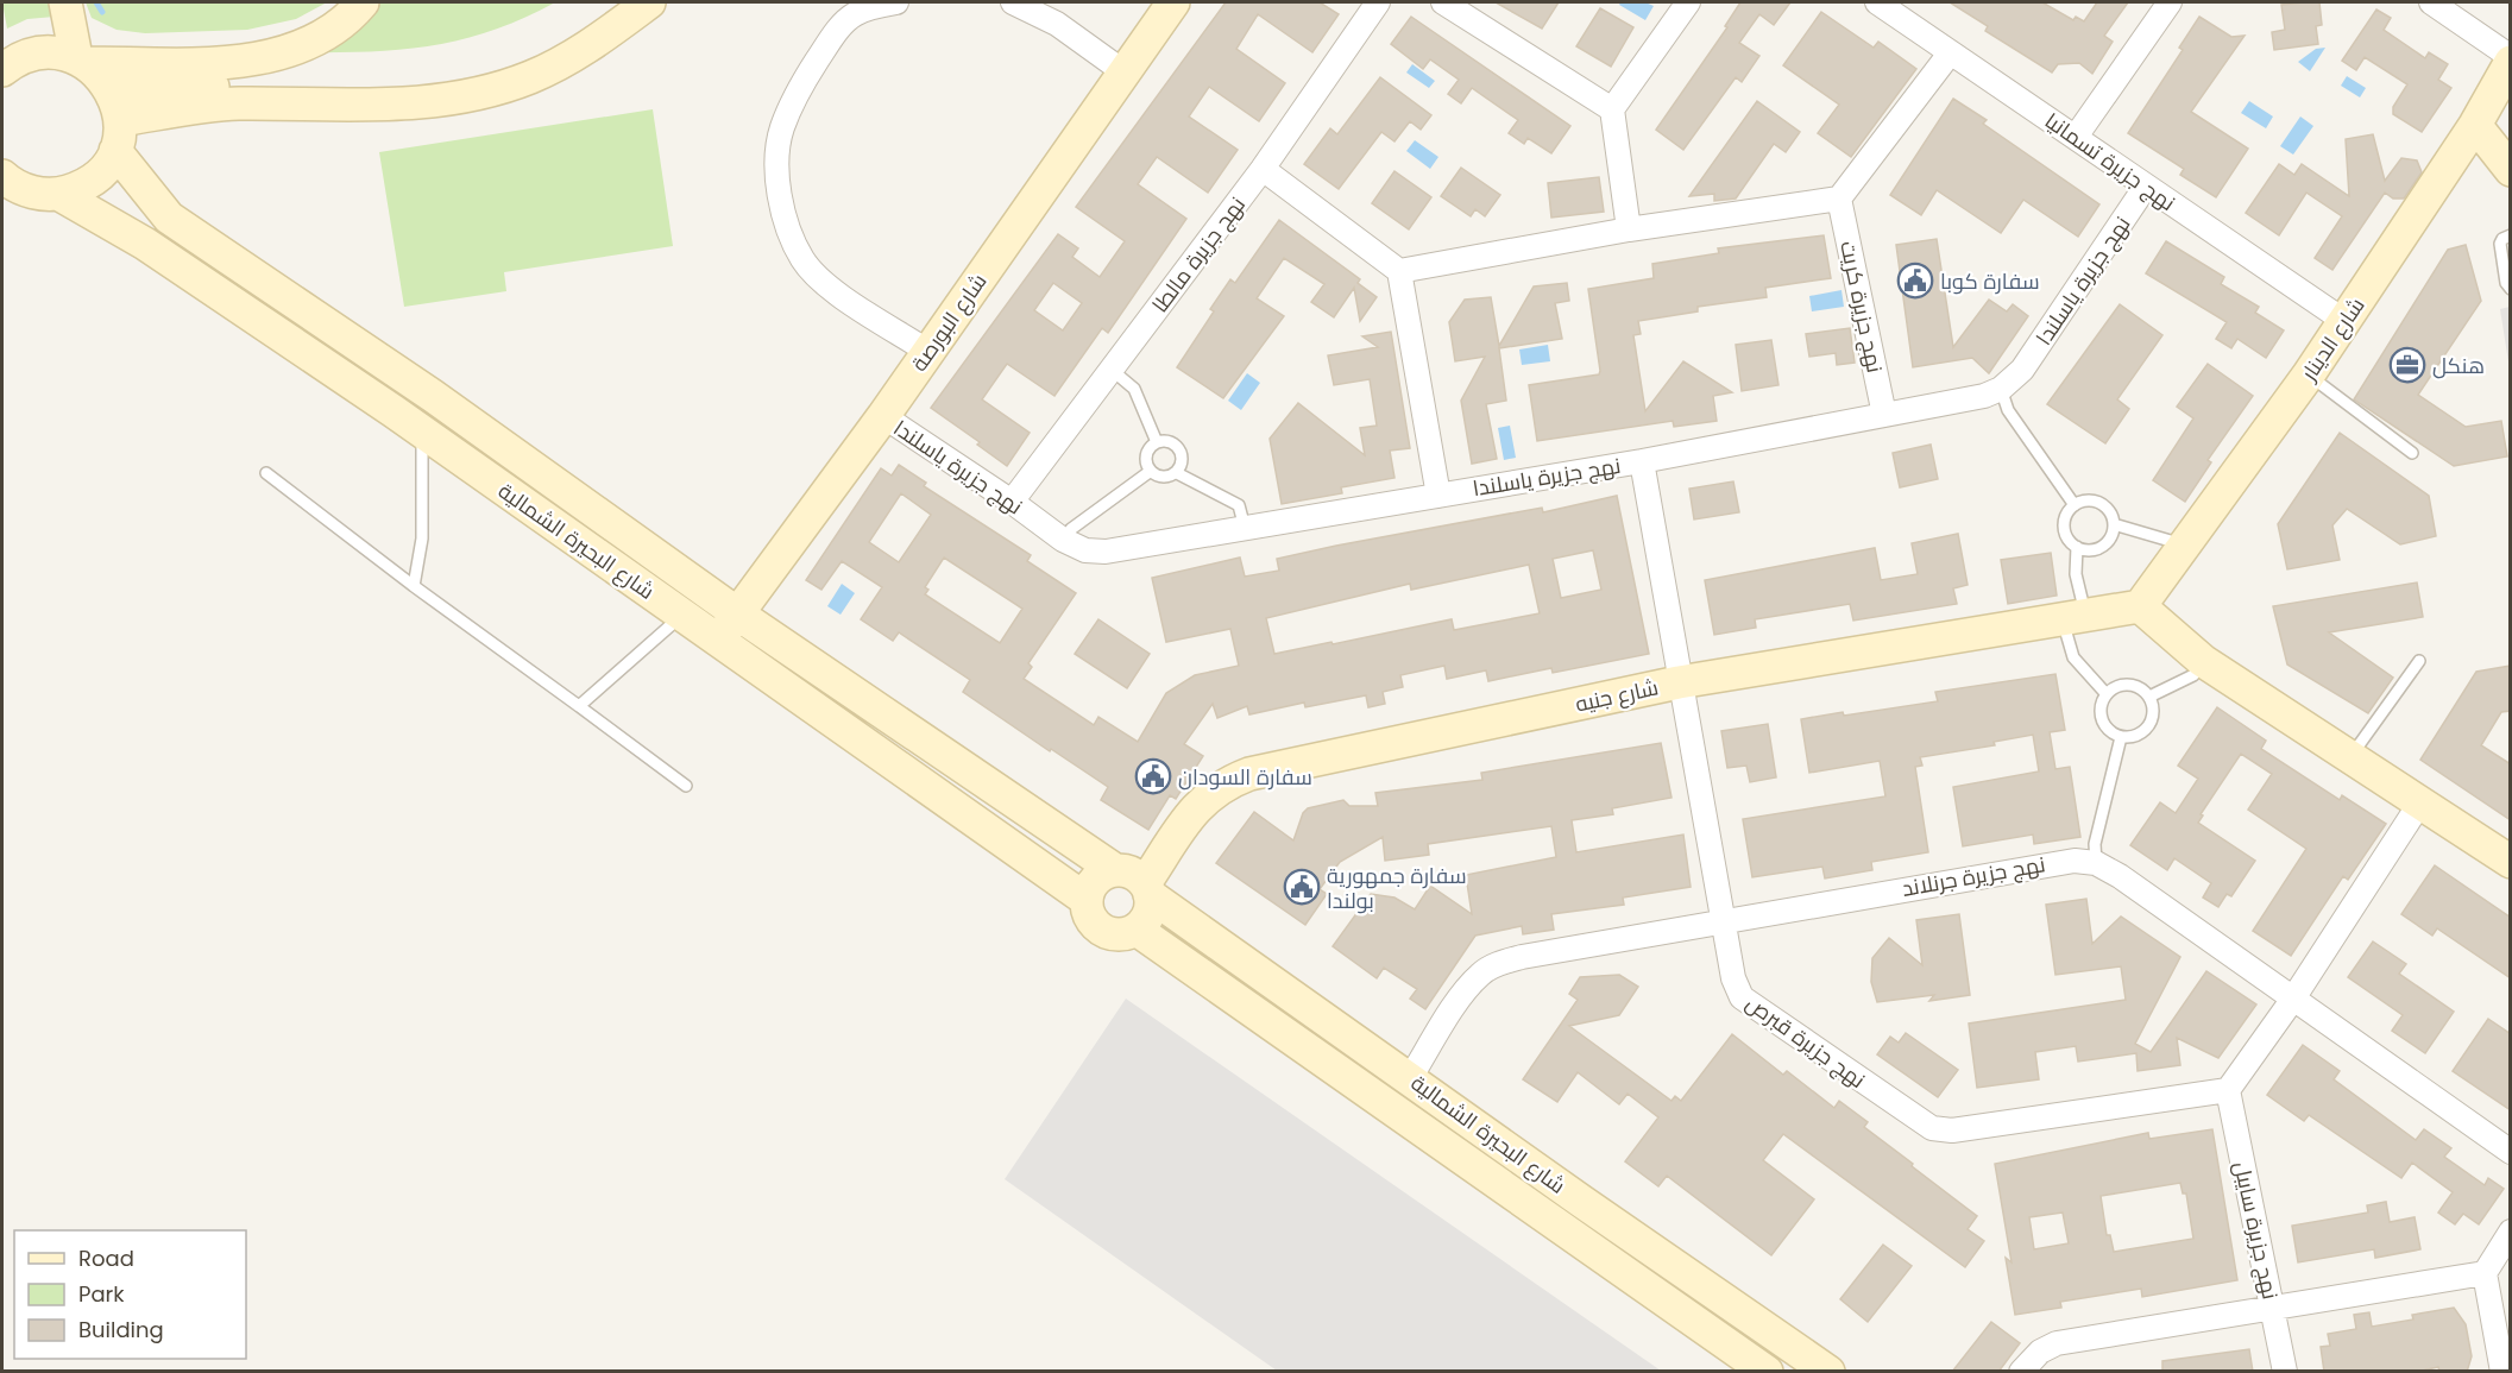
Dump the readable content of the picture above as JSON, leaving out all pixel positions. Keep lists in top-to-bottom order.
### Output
{
  "streets": {
    "main road": [
      "شارع البورصة",
      "شارع الدينار",
      "شارع البحيرة الشمالية",
      "شارع جنيه"
    ],
    "street": [
      "نهج جزيرة تسمانيا",
      "نهج جزيرة مالطا",
      "نهج جزيرة ياسلندا",
      "نهج جزيرة كريت",
      "نهج جزيرة جرنلاند",
      "نهج جزيرة قبرص",
      "نهج جزيرة سايبل"
    ]
  },
  "crossings": [
    ["نهج جزيرة تسمانيا", "نهج جزيرة ياسلندا"],
    ["نهج جزيرة تسمانيا", "شارع الدينار"],
    ["نهج جزيرة مالطا", "نهج جزيرة ياسلندا"],
    ["نهج جزيرة ياسلندا", "نهج جزيرة كريت"],
    ["نهج جزيرة ياسلندا", "شارع البورصة"],
    ["نهج جزيرة ياسلندا", "نهج جزيرة قبرص"],
    ["شارع البورصة", "شارع البحيرة الشمالية"],
    ["شارع الدينار", "شارع جنيه"],
    ["شارع البحيرة الشمالية", "شارع جنيه"],
    ["شارع البحيرة الشمالية", "نهج جزيرة جرنلاند"],
    ["شارع جنيه", "نهج جزيرة قبرص"],
    ["نهج جزيرة جرنلاند", "نهج جزيرة قبرص"],
    ["نهج جزيرة قبرص", "نهج جزيرة سايبل"]
  ],
  "places": {
    "public building": ["سفارة كوبا", "سفارة السودان", "سفارة جمهورية بولندا"],
    "office": ["هنكل"]
  },
  "legend": ["Road", "Park", "Building"]
}
